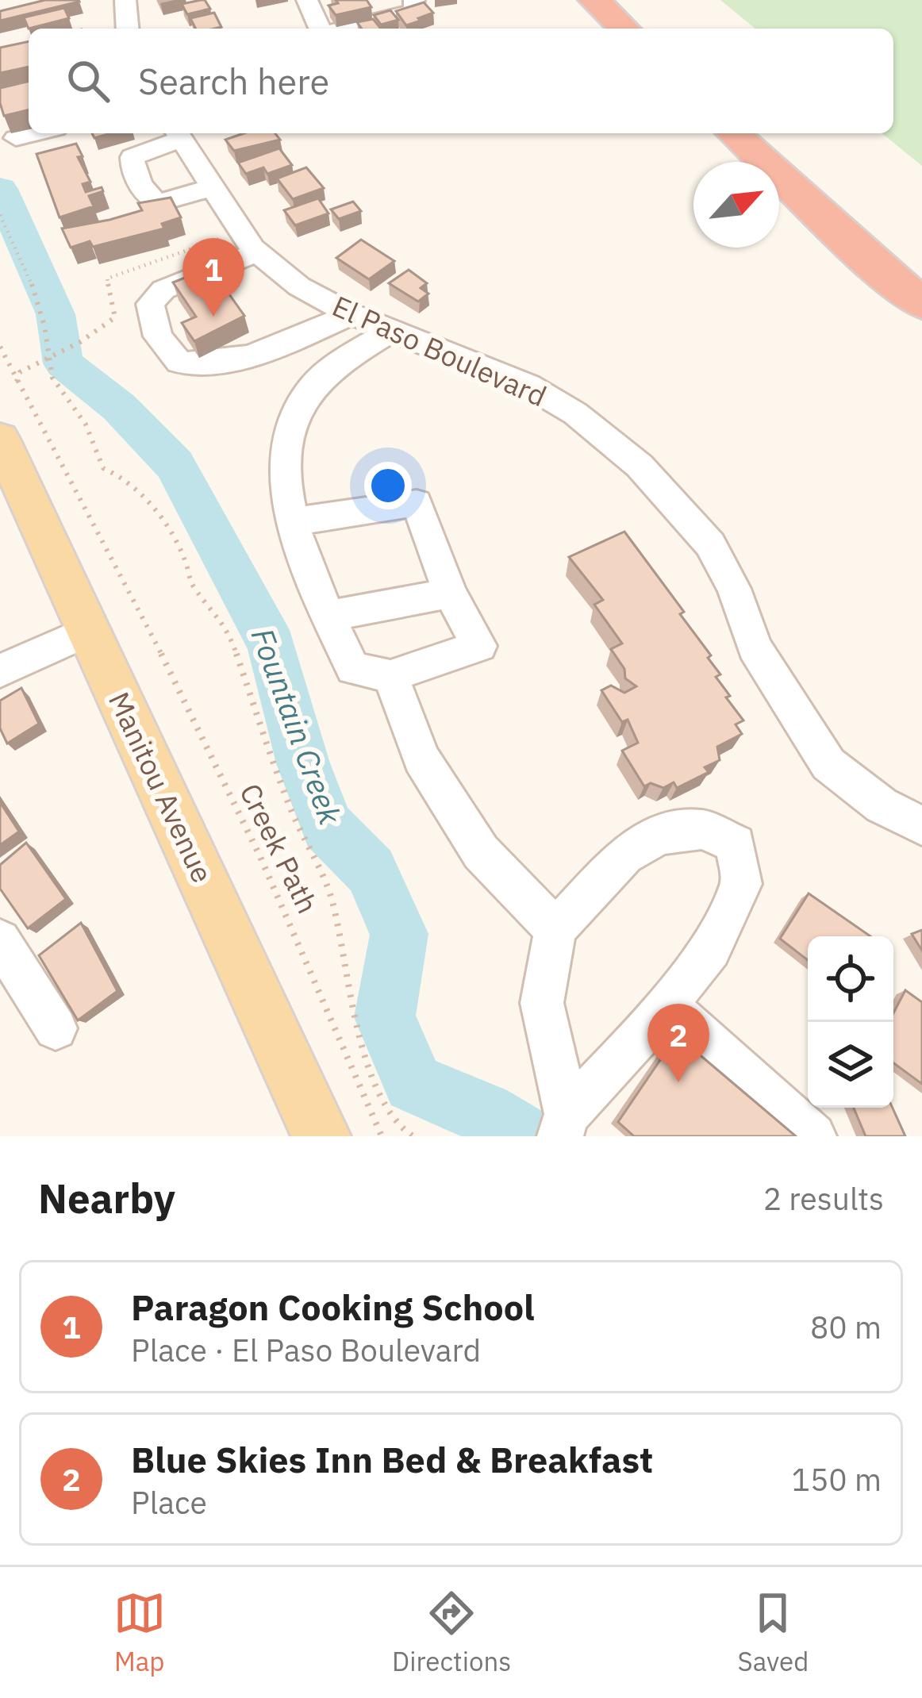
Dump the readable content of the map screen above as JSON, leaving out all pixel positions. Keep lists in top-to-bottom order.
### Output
{
  "streets": {
    "main road": ["Manitou Avenue"],
    "street": ["El Paso Boulevard"],
    "path": ["Creek Path"]
  },
  "water": ["Fountain Creek"],
  "north": "top right",
  "page": {
    "search": "Search here",
    "pins": ["1", "2"],
    "heading": ["Nearby", "2 results"],
    "list": [
      {
        "mark": "1",
        "name": "Paragon Cooking School",
        "note": "Place · El Paso Boulevard",
        "value": "80 m"
      },
      {
        "mark": "2",
        "name": "Blue Skies Inn Bed & Breakfast",
        "note": "Place",
        "value": "150 m"
      }
    ],
    "nav": ["Map", "Directions", "Saved"]
  }
}
